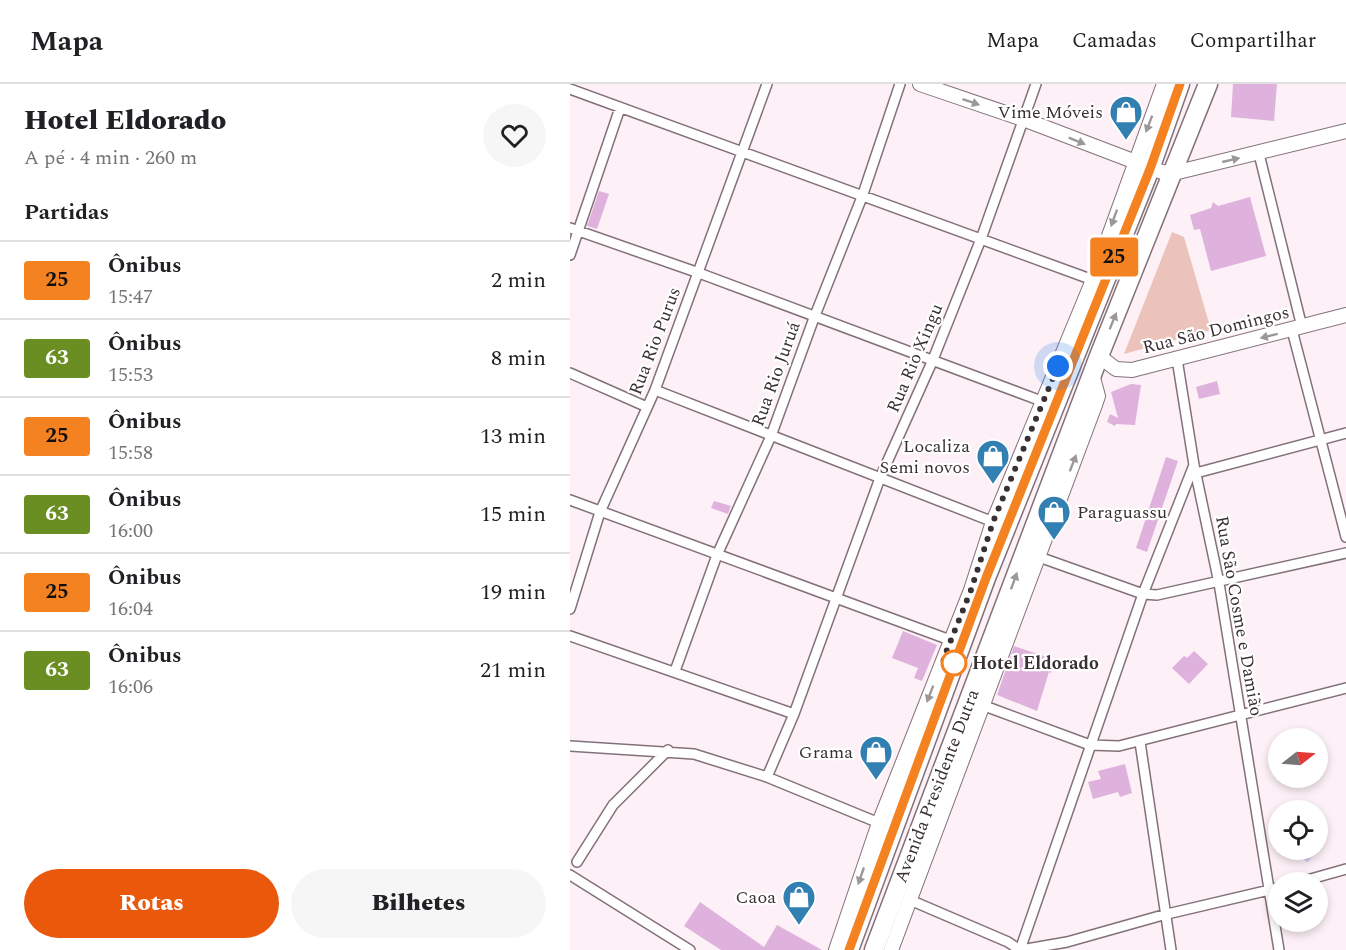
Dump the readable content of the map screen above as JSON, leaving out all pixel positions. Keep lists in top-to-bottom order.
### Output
{
  "streets": {
    "highway": ["Avenida Presidente Dutra"],
    "street": [
      "Rua São Domingos",
      "Rua Rio Purus",
      "Rua Rio Xingu",
      "Rua Rio Juruá",
      "Rua São Cosme e Damião"
    ]
  },
  "crossings": [
    ["Rua São Domingos", "Rua São Cosme e Damião"],
    ["Rua São Domingos", "Avenida Presidente Dutra"]
  ],
  "places": {
    "shop": [
      "Vime Móveis",
      "Localiza Semi novos",
      "Paraguassu",
      "Grama",
      "Caoa"
    ],
    "other": ["Hotel Eldorado"]
  },
  "lines": ["bus line 25"],
  "north": "right",
  "page": {
    "header": "Mapa",
    "nav": ["Mapa", "Camadas", "Compartilhar"],
    "heading": [
      ["Hotel Eldorado", "A pé · 4 min · 260 m"],
      "Partidas"
    ],
    "on_map": "25",
    "list": [
      {
        "mark": "25",
        "name": "Ônibus",
        "note": "15:47",
        "value": "2 min"
      },
      {
        "mark": "63",
        "name": "Ônibus",
        "note": "15:53",
        "value": "8 min"
      },
      {
        "mark": "25",
        "name": "Ônibus",
        "note": "15:58",
        "value": "13 min"
      },
      {
        "mark": "63",
        "name": "Ônibus",
        "note": "16:00",
        "value": "15 min"
      },
      {
        "mark": "25",
        "name": "Ônibus",
        "note": "16:04",
        "value": "19 min"
      },
      {
        "mark": "63",
        "name": "Ônibus",
        "note": "16:06",
        "value": "21 min"
      }
    ],
    "buttons": ["Rotas", "Bilhetes"]
  }
}
